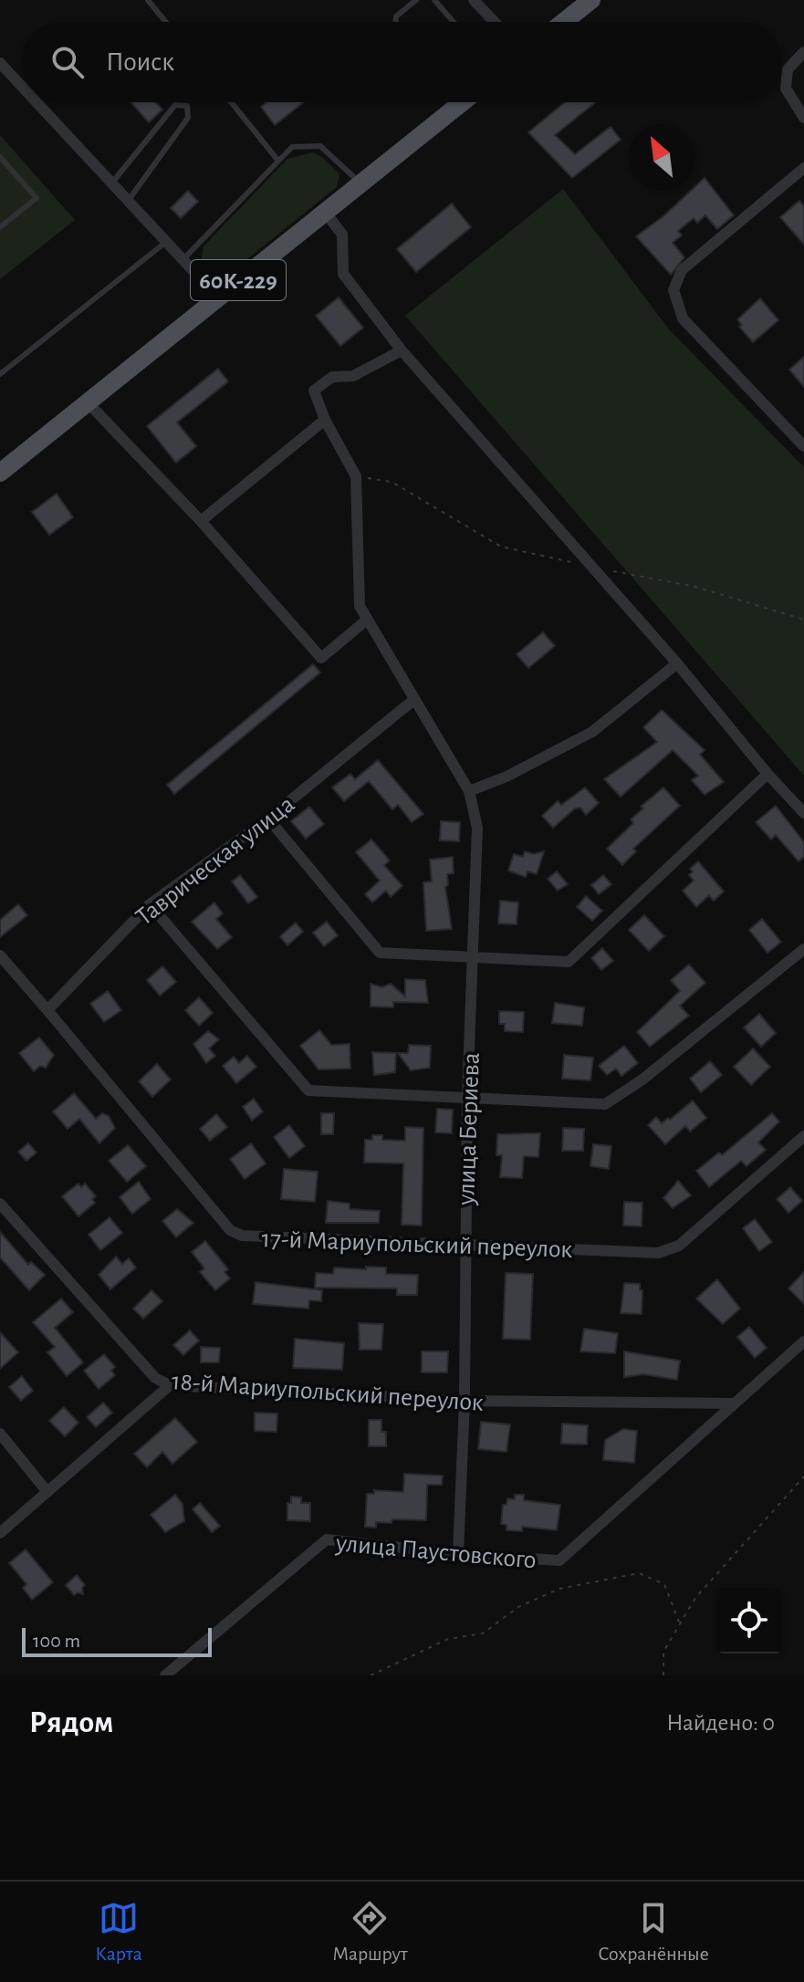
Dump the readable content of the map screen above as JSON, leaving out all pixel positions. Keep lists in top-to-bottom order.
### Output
{
  "streets": {
    "main road": ["60К-229"],
    "street": [
      "Таврическая улица",
      "улица Бериева",
      "17-й Мариупольский переулок",
      "18-й Мариупольский переулок",
      "улица Паустовского"
    ]
  },
  "crossings": [
    ["Таврическая улица", "улица Бериева"],
    ["Таврическая улица", "17-й Мариупольский переулок"],
    ["улица Бериева", "17-й Мариупольский переулок"],
    ["улица Бериева", "18-й Мариупольский переулок"],
    ["улица Бериева", "улица Паустовского"],
    ["18-й Мариупольский переулок", "улица Паустовского"]
  ],
  "scale_bar": "100 m",
  "north": "top left",
  "page": {
    "search": "Поиск",
    "scale": "100 m",
    "heading": ["Рядом", "Найдено: 0"],
    "nav": ["Карта", "Маршрут", "Сохранённые"]
  }
}
